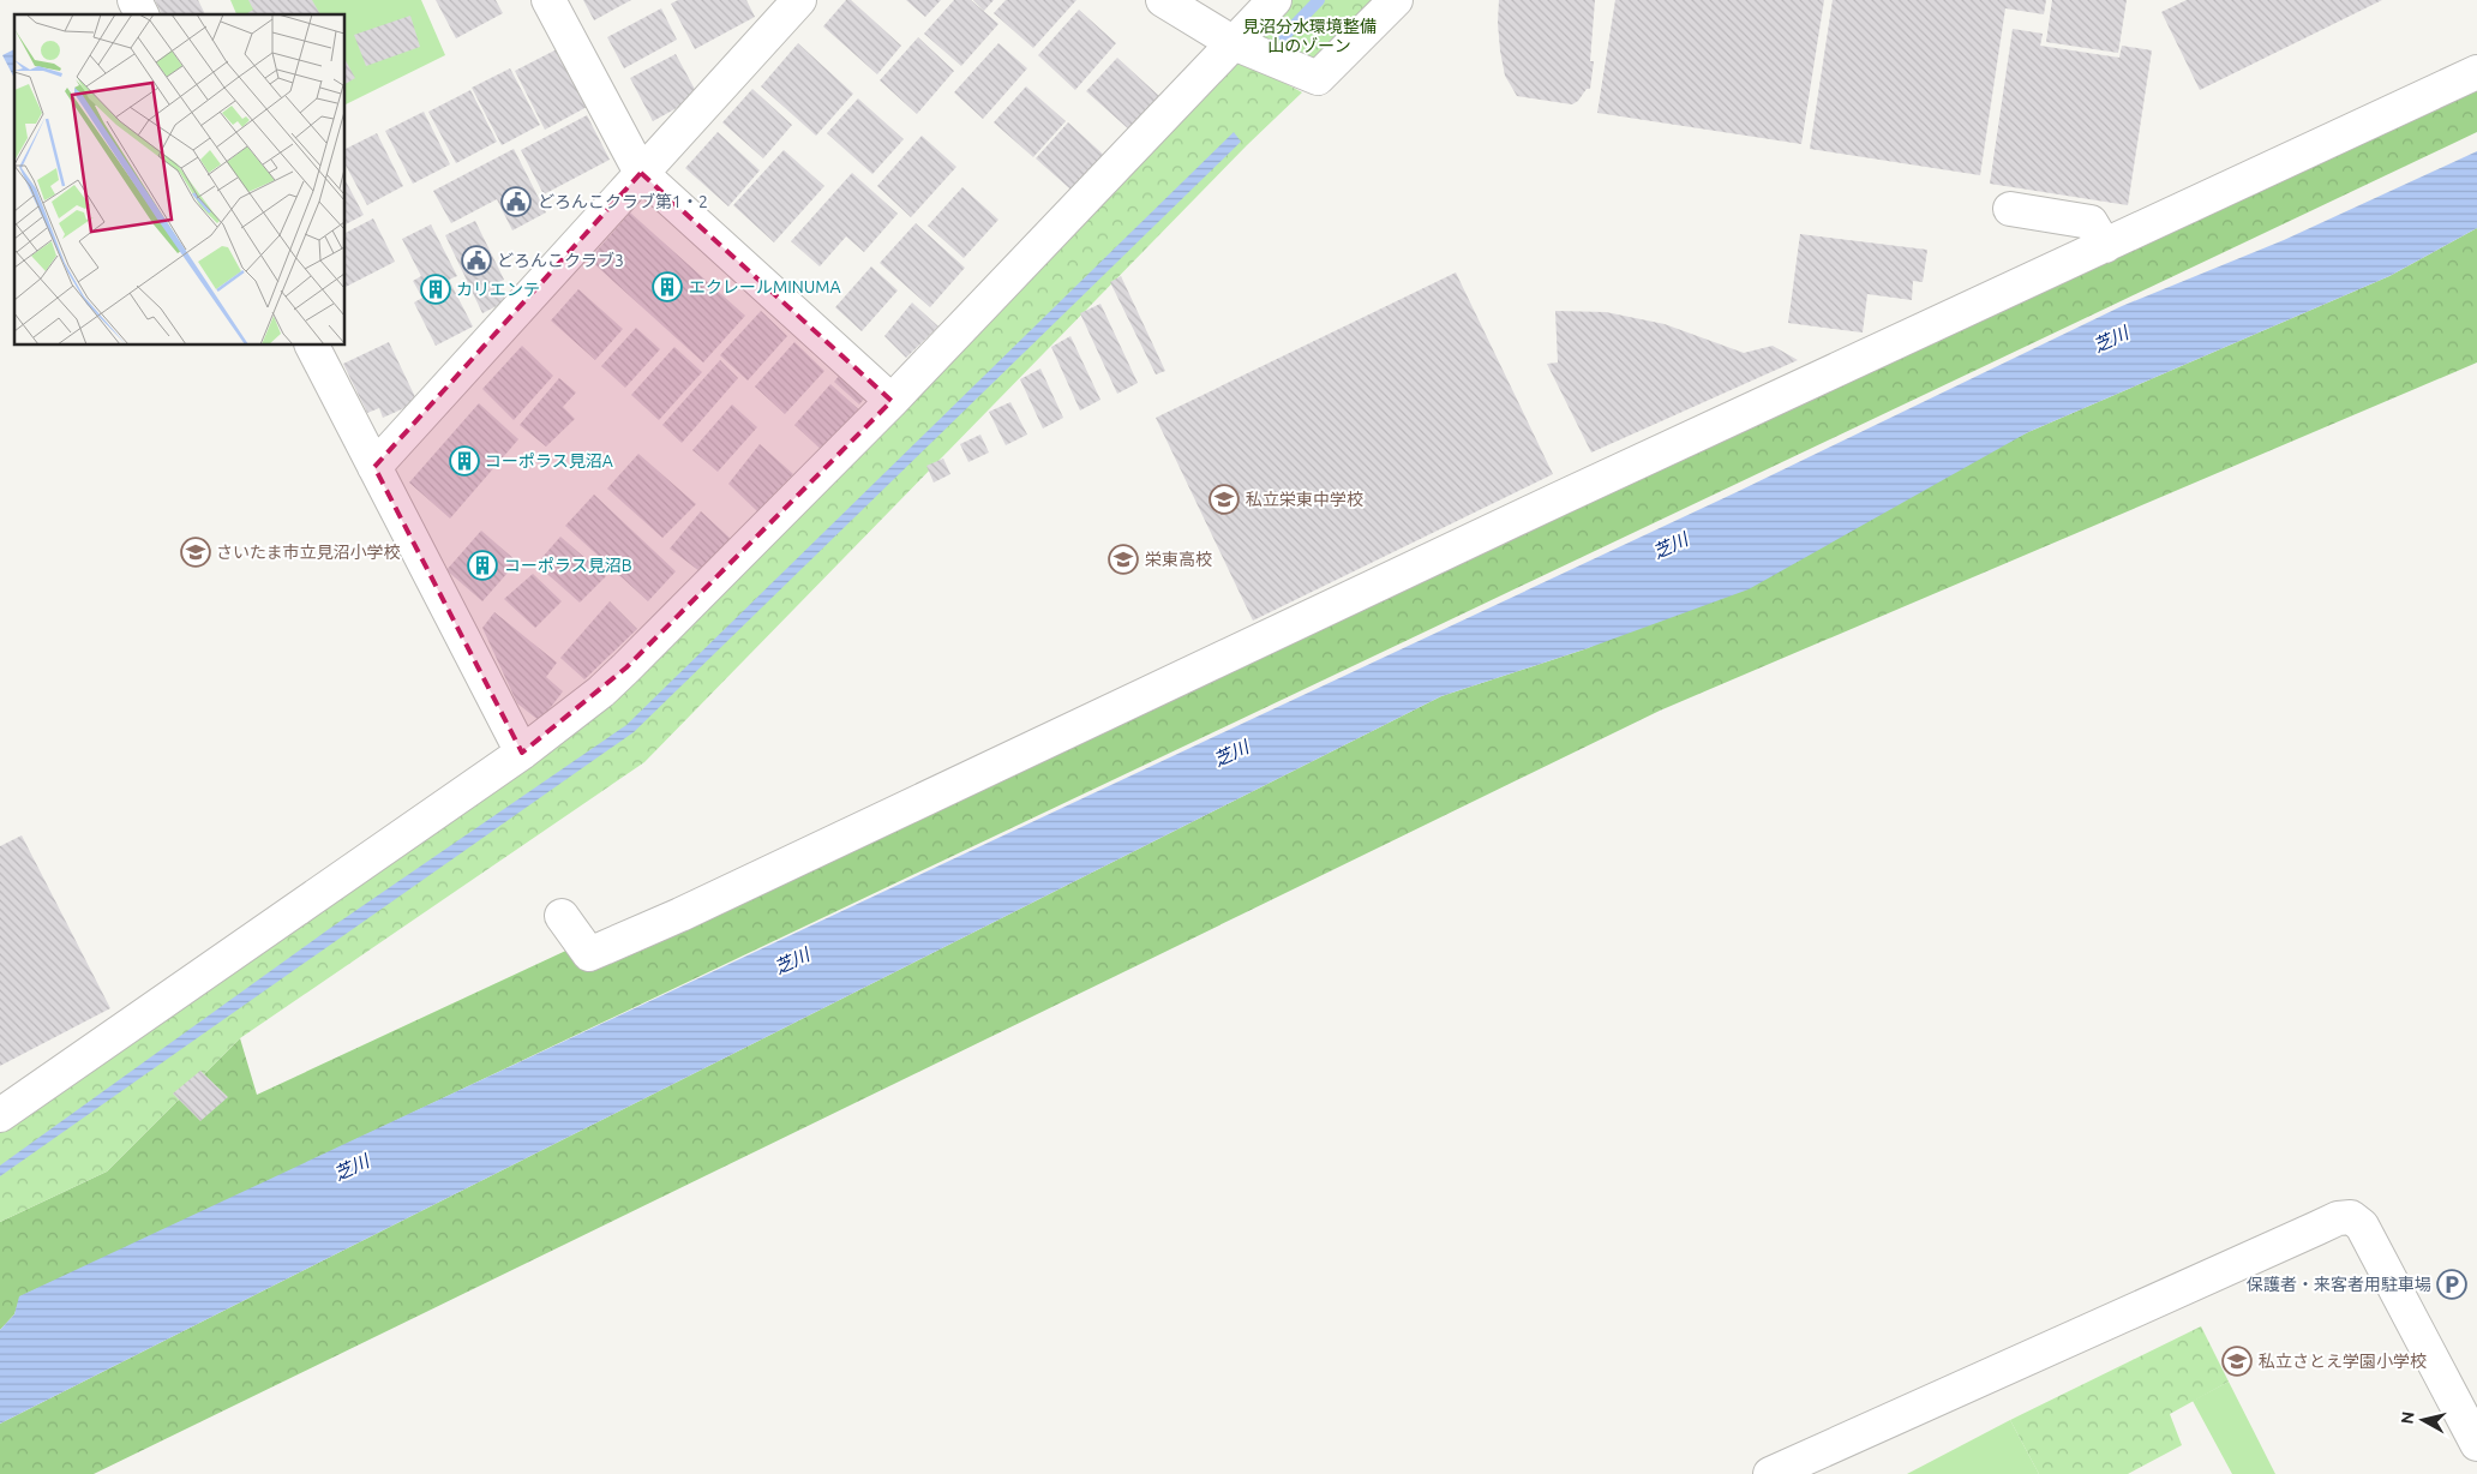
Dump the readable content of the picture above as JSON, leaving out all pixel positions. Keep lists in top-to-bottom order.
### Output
{
  "water": ["芝川"],
  "parks": ["見沼分水環境整備 山のゾーン"],
  "places": {
    "public building": ["どろんこクラブ第1・2", "どろんこクラブ3"],
    "building": [
      "エクレールMINUMA",
      "カリエンテ",
      "コーポラス見沼A",
      "コーポラス見沼B"
    ],
    "school or university": [
      "私立栄東中学校",
      "さいたま市立見沼小学校",
      "栄東高校",
      "私立さとえ学園小学校"
    ],
    "parking": ["保護者・来客者用駐車場"]
  },
  "north": "left"
}
